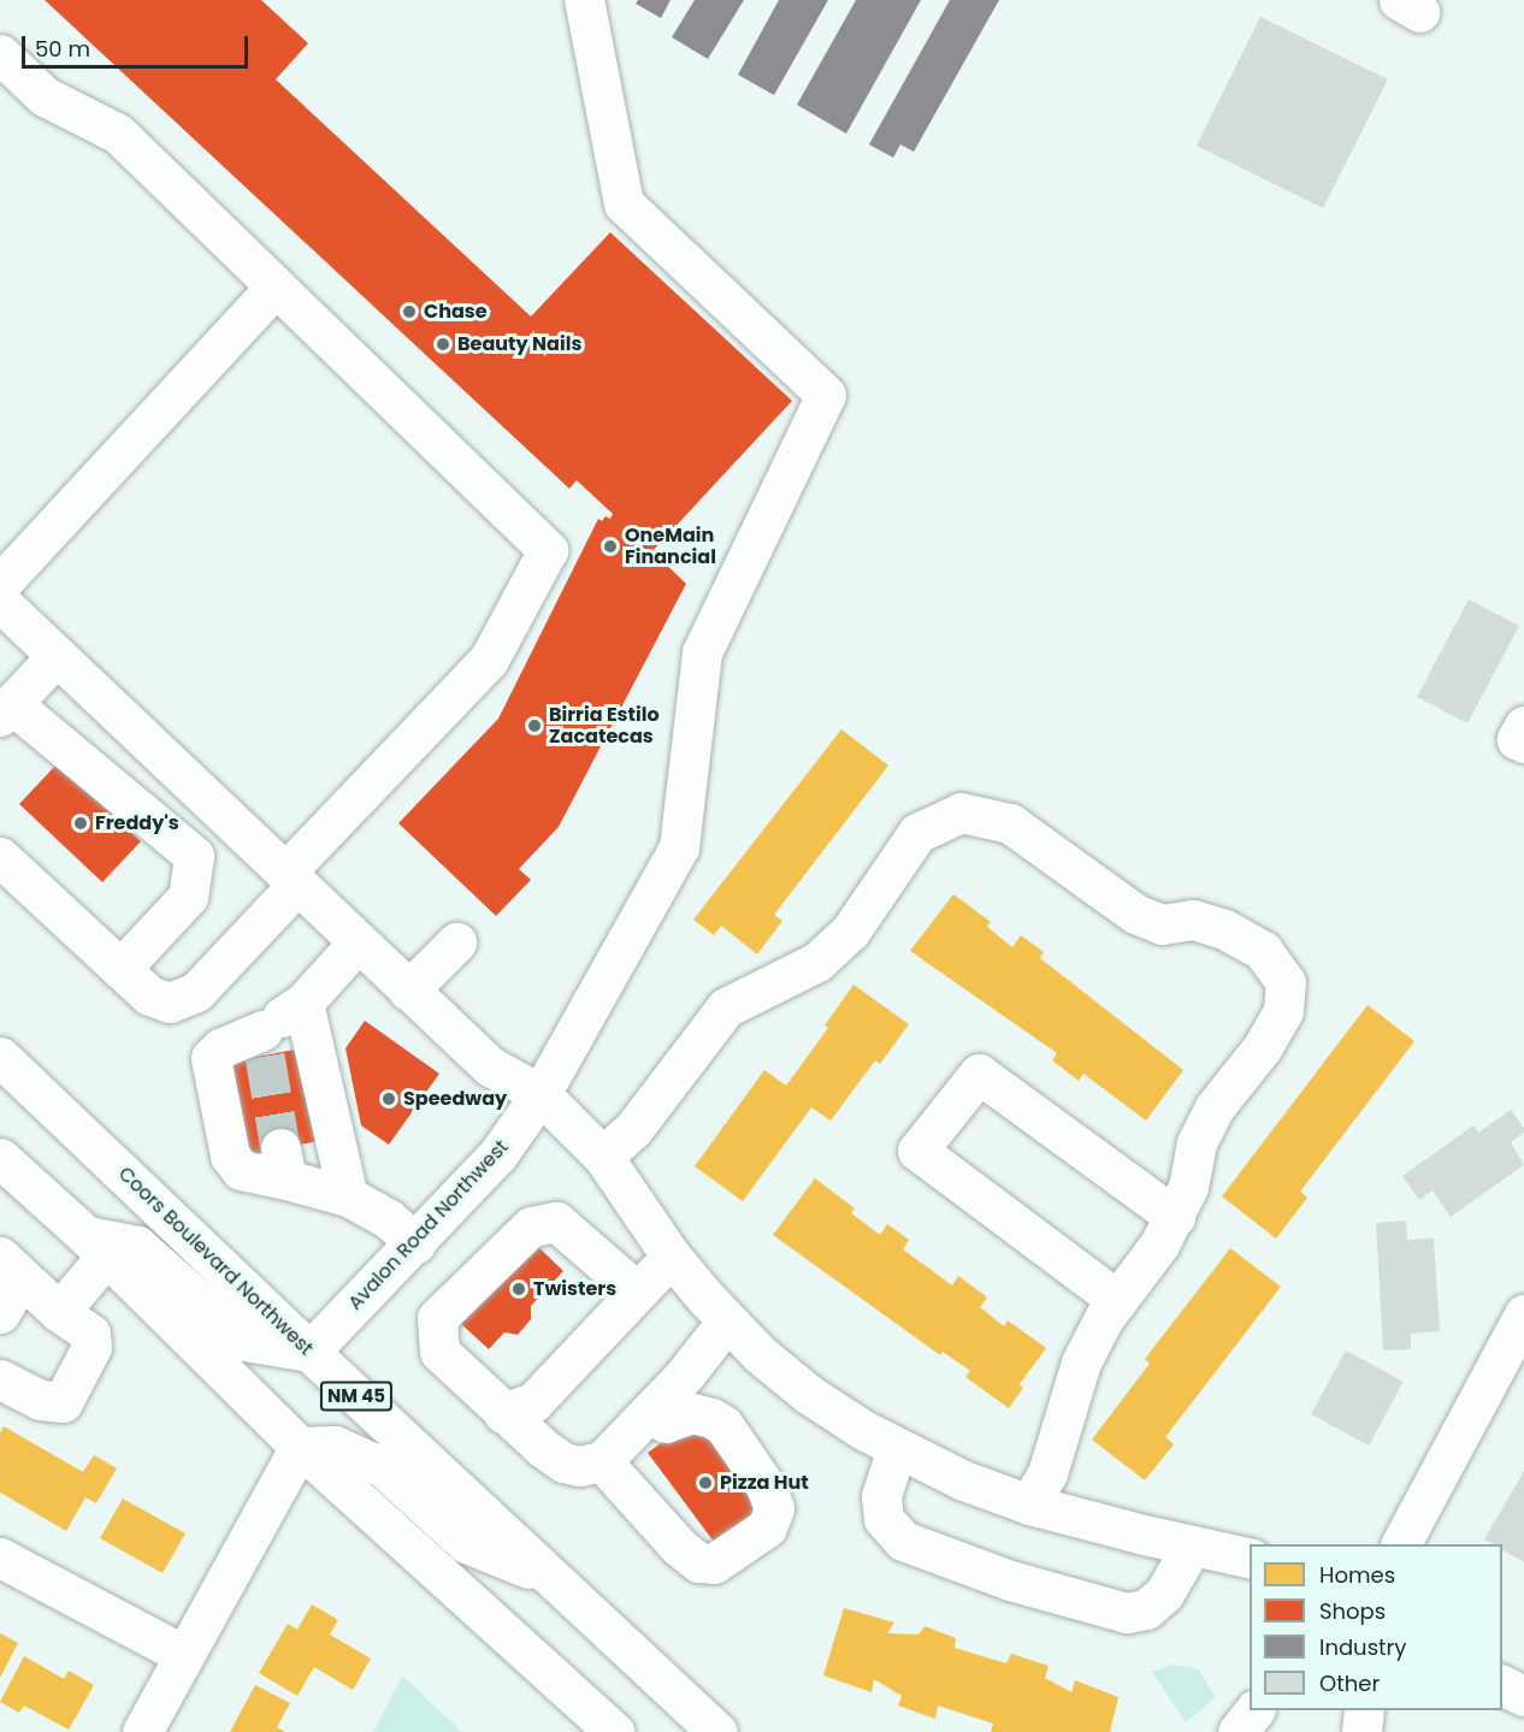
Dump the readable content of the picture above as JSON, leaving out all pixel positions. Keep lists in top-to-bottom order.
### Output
{
  "streets": {
    "main road": ["Avalon Road Northwest", "Coors Boulevard Northwest", "NM 45"]
  },
  "crossings": [
    ["Avalon Road Northwest", "Coors Boulevard Northwest"]
  ],
  "places": [
    "Chase",
    "Beauty Nails",
    "OneMain Financial",
    "Birria Estilo Zacatecas",
    "Freddy's",
    "Speedway",
    "Twisters",
    "Pizza Hut"
  ],
  "legend": [
    "Homes",
    "Shops",
    "Industry",
    "Other"
  ],
  "scale_bar": "50 m"
}
